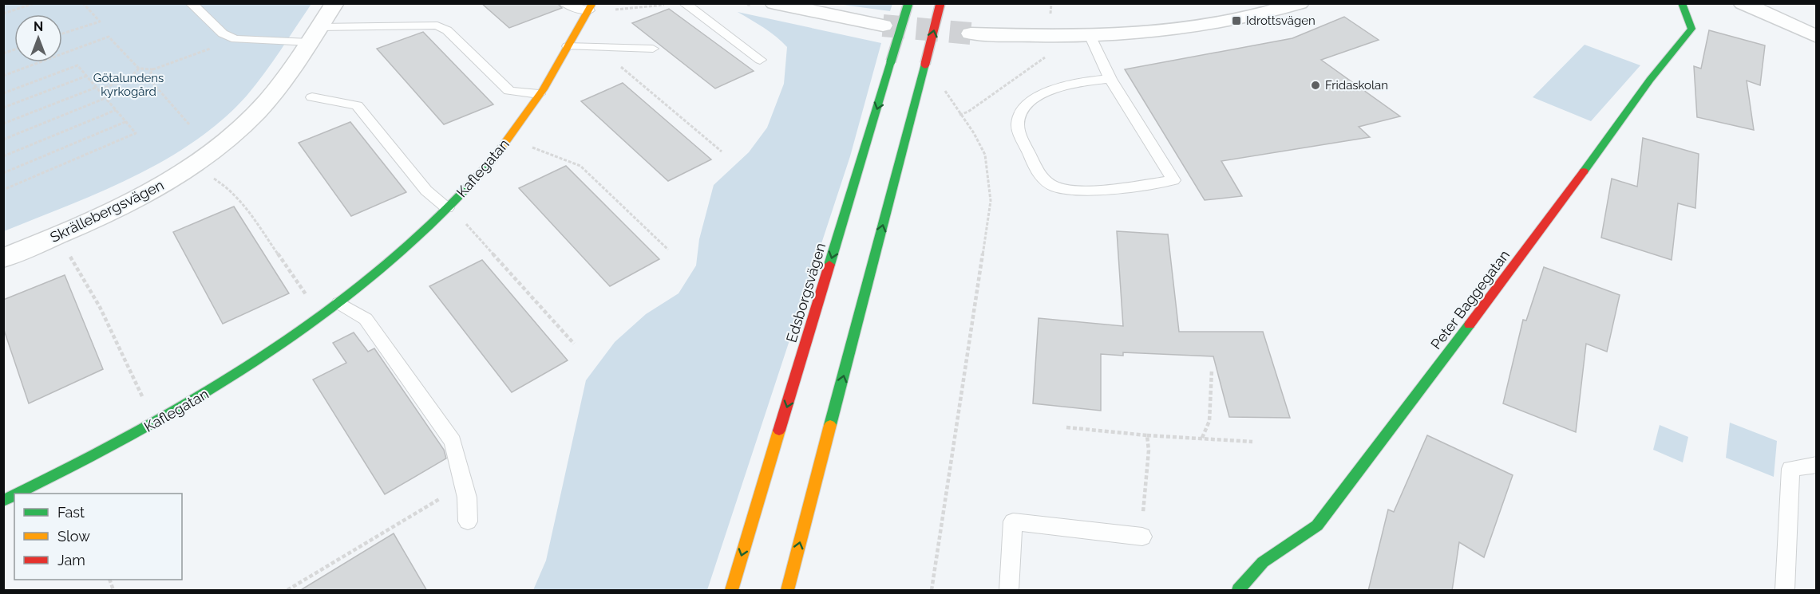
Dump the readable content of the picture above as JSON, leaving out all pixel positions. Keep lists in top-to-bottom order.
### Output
{
  "streets": {
    "main road": ["Kaflegatan", "Edsborgsvägen", "Peter Baggegatan"],
    "street": ["Skrällebergsvägen"]
  },
  "parks": ["Götalundens kyrkogård"],
  "places": {
    "transit": ["Idrottsvägen"],
    "other": ["Fridaskolan"]
  },
  "legend": ["Fast", "Slow", "Jam"],
  "north": "top"
}
